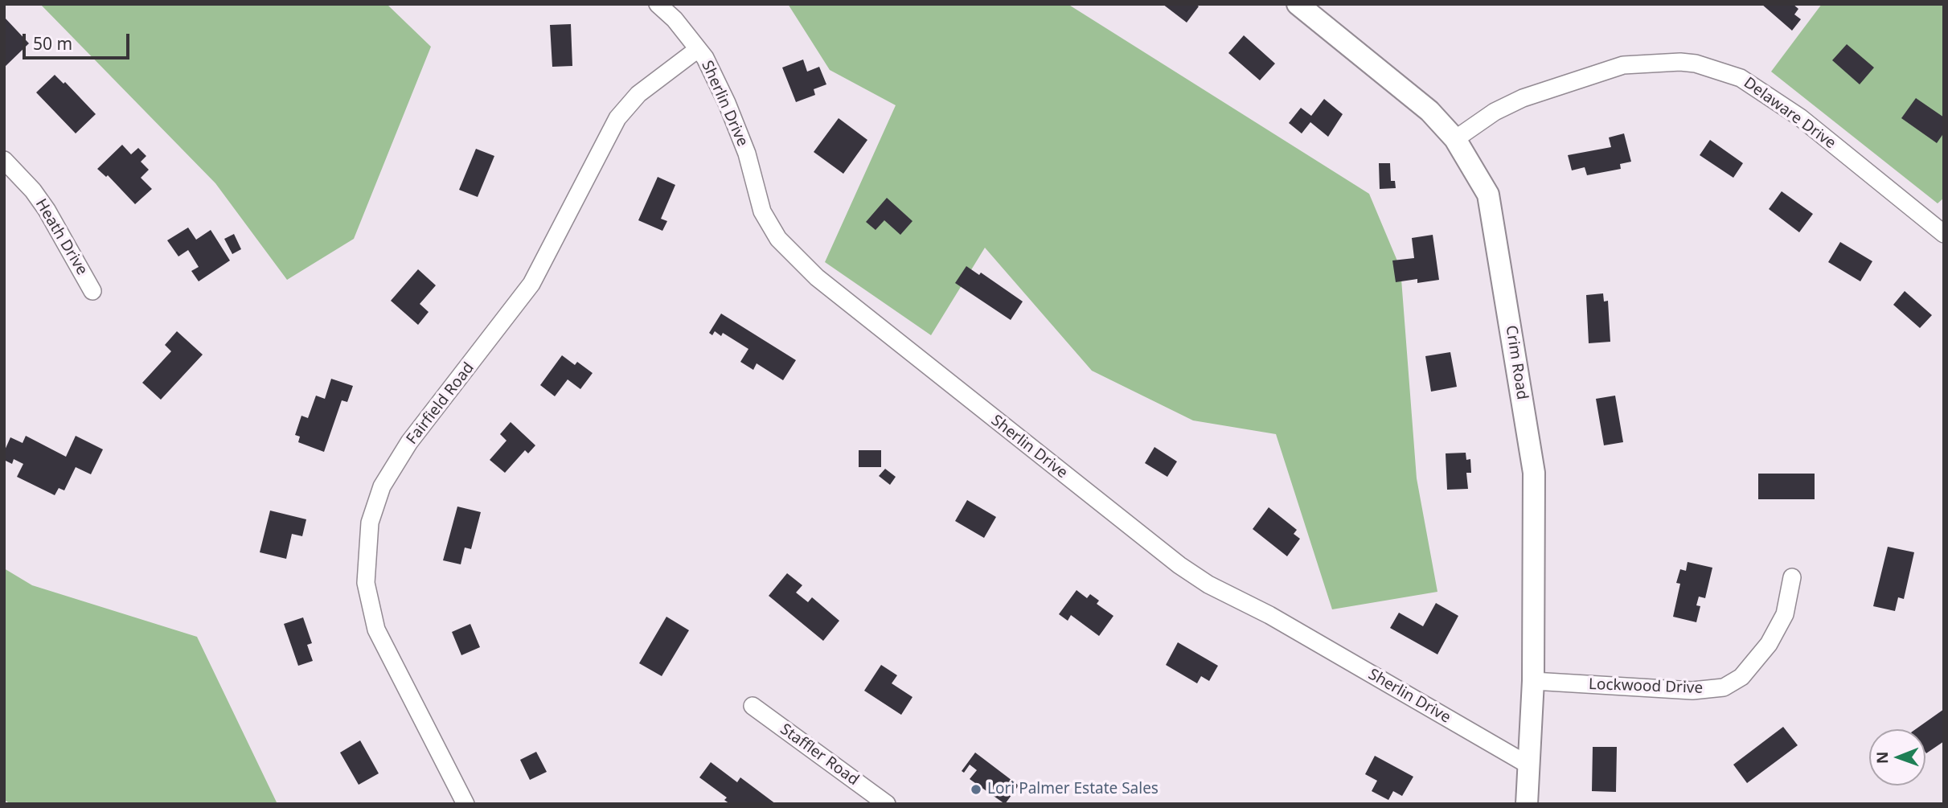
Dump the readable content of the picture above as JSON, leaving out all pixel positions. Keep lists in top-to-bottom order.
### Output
{
  "streets": {
    "street": [
      "Sherlin Drive",
      "Delaware Drive",
      "Heath Drive",
      "Crim Road",
      "Fairfield Road",
      "Lockwood Drive",
      "Staffler Road"
    ]
  },
  "crossings": [
    ["Sherlin Drive", "Crim Road"],
    ["Sherlin Drive", "Fairfield Road"],
    ["Delaware Drive", "Crim Road"],
    ["Crim Road", "Lockwood Drive"]
  ],
  "places": ["Lori Palmer Estate Sales"],
  "scale_bar": "50 m",
  "north": "left"
}
